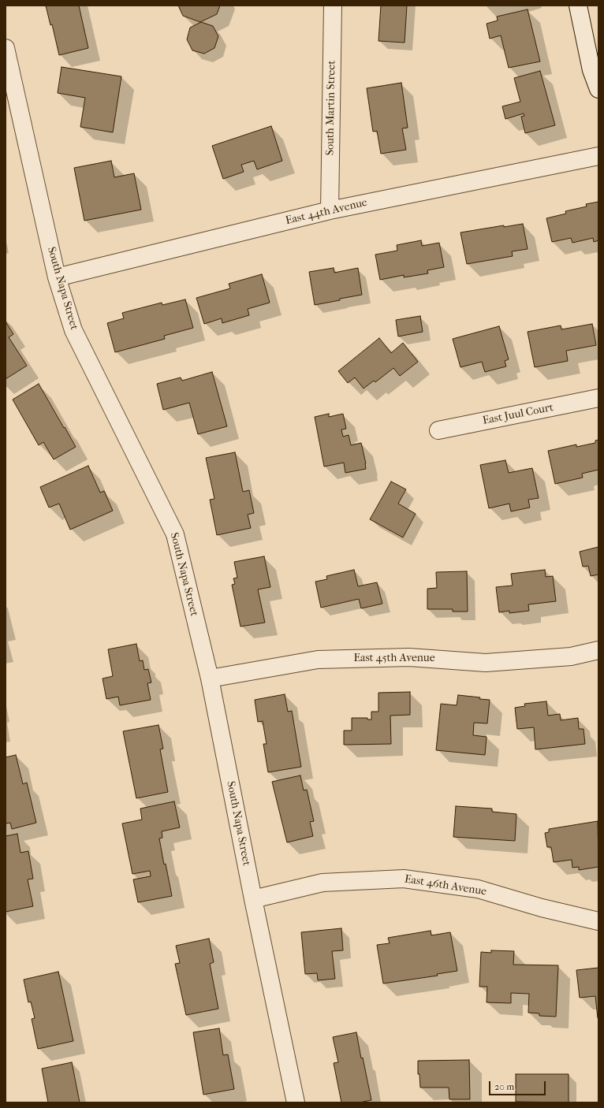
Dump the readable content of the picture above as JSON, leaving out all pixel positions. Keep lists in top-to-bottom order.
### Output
{
  "streets": {
    "street": [
      "South Martin Street",
      "East 44th Avenue",
      "South Napa Street",
      "East Juul Court",
      "East 45th Avenue",
      "East 46th Avenue"
    ]
  },
  "crossings": [
    ["South Martin Street", "East 44th Avenue"],
    ["East 44th Avenue", "South Napa Street"],
    ["South Napa Street", "East 45th Avenue"],
    ["South Napa Street", "East 46th Avenue"]
  ],
  "scale_bar": "20 m"
}
